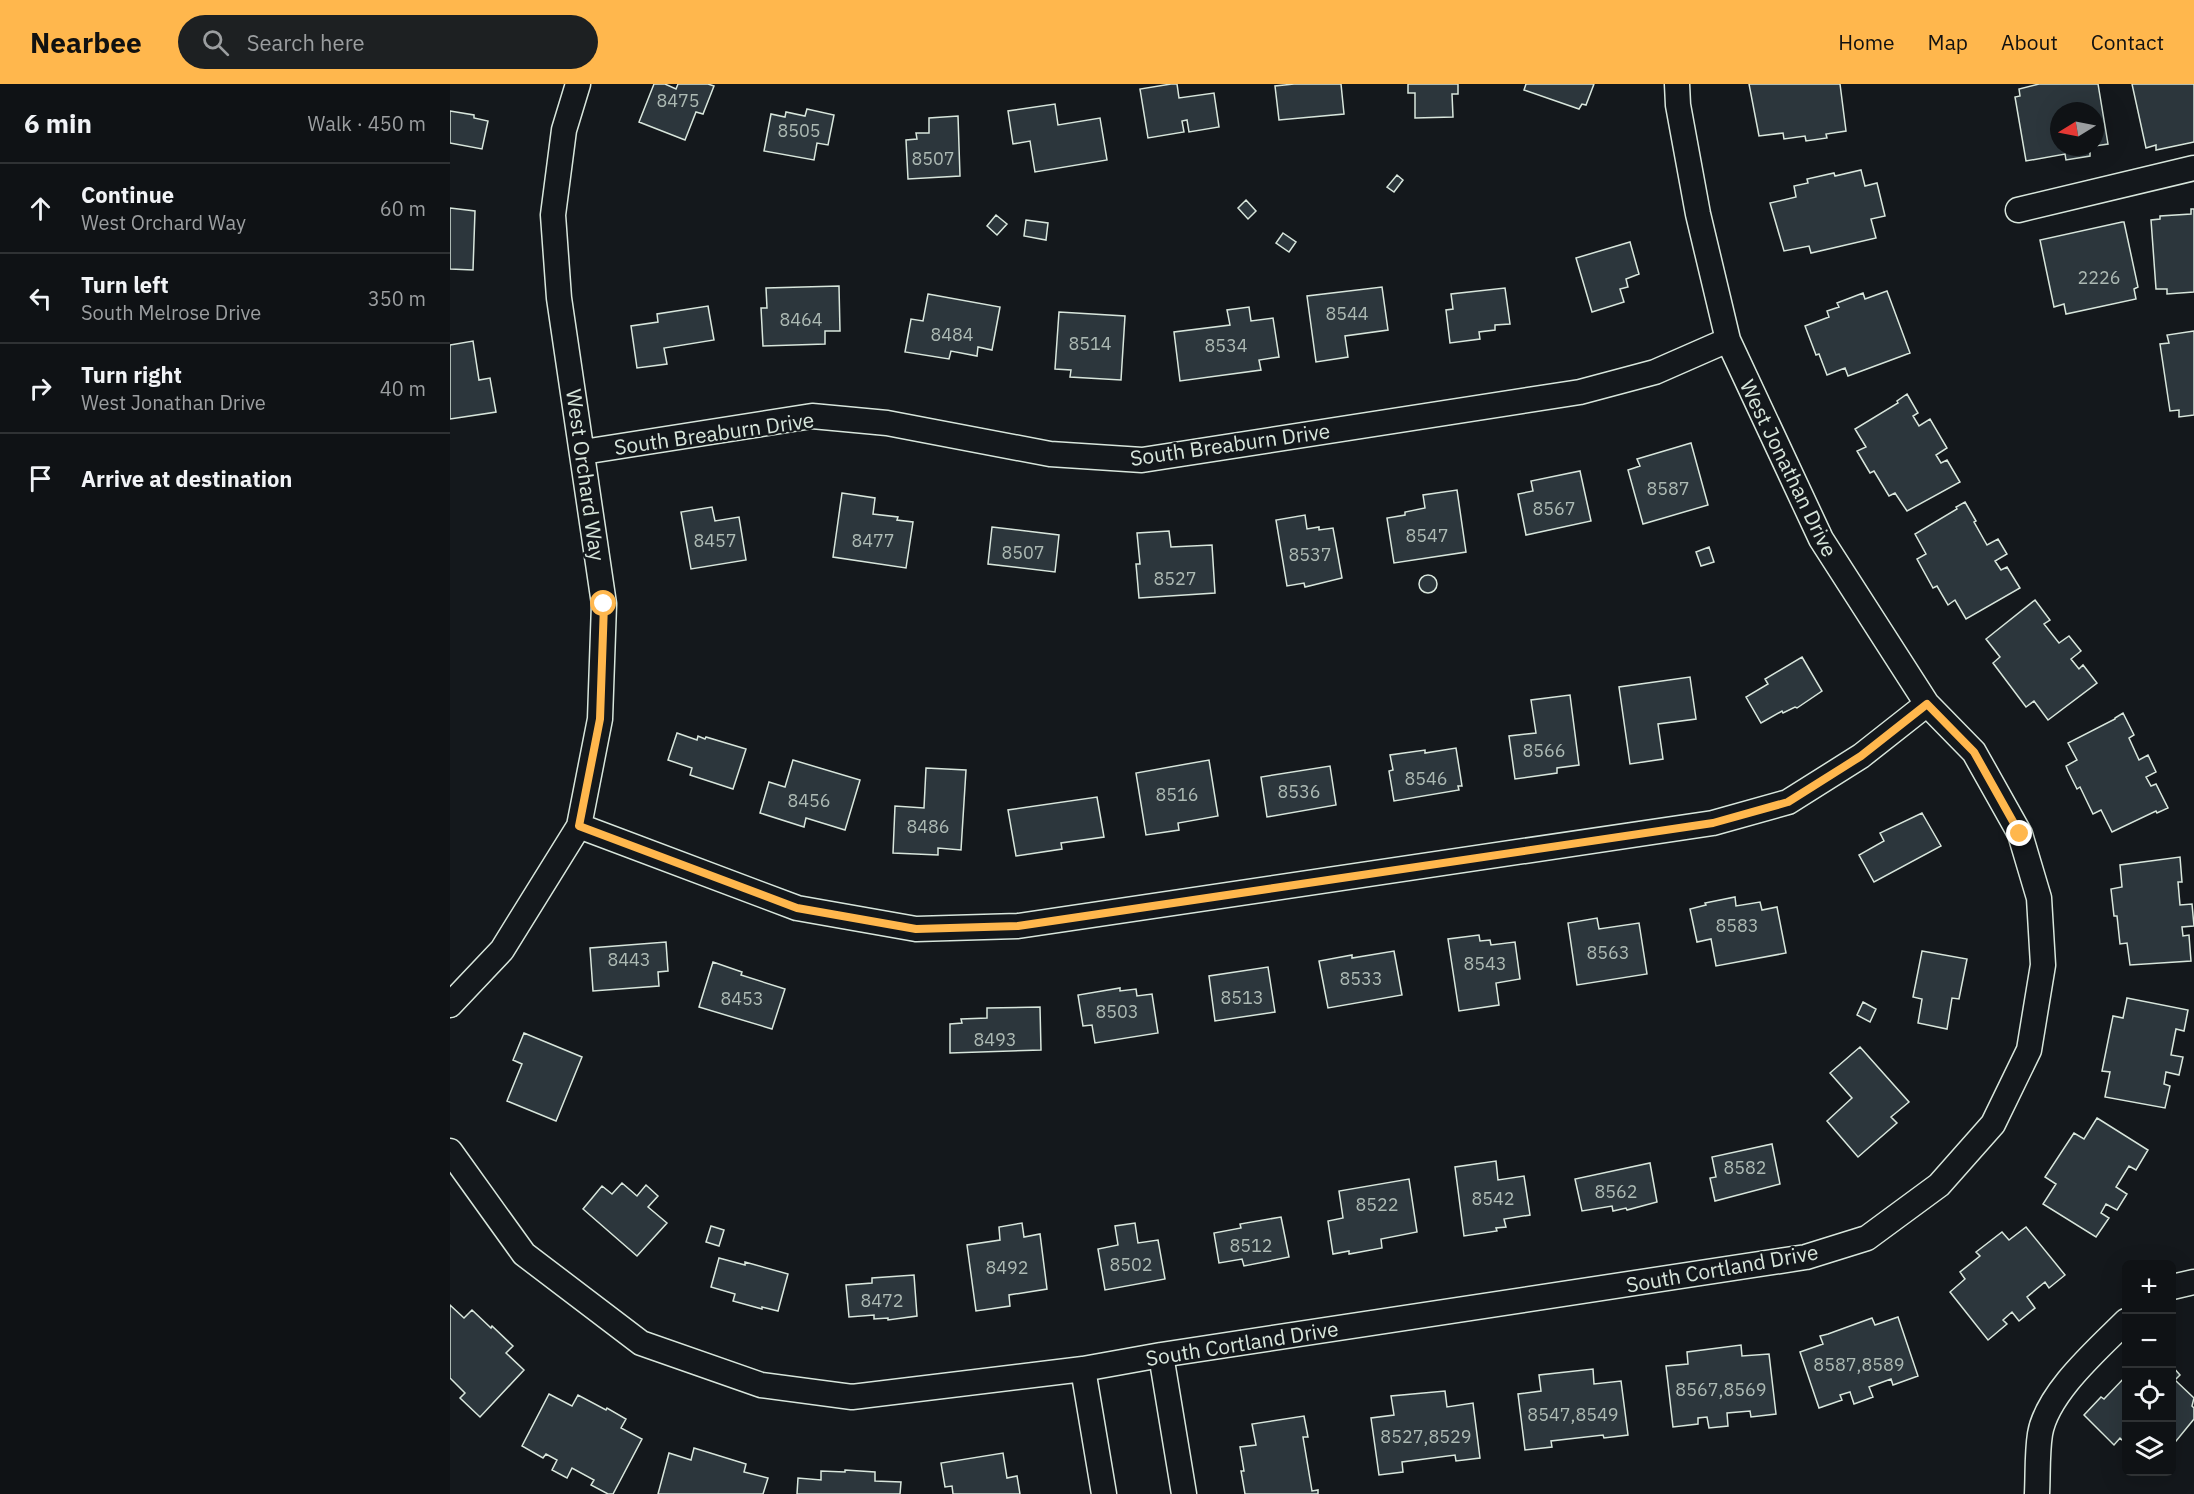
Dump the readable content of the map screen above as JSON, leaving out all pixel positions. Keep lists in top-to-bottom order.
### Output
{
  "streets": {
    "street": [
      "South Breaburn Drive",
      "West Jonathan Drive",
      "West Orchard Way",
      "South Cortland Drive"
    ]
  },
  "crossings": [
    ["South Breaburn Drive", "West Jonathan Drive"],
    ["South Breaburn Drive", "West Orchard Way"],
    ["West Jonathan Drive", "South Cortland Drive"]
  ],
  "house_numbers": [
    "8475",
    "8505",
    "8507",
    "2226",
    "8544",
    "8464",
    "8484",
    "8514",
    "8534",
    "8587",
    "8567",
    "8547",
    "8457",
    "8477",
    "8507",
    "8537",
    "8527",
    "8566",
    "8546",
    "8536",
    "8516",
    "8456",
    "8486",
    "8583",
    "8563",
    "8443",
    "8543",
    "8533",
    "8513",
    "8453",
    "8503",
    "8493",
    "8582",
    "8562",
    "8542",
    "8522",
    "8512",
    "8502",
    "8492",
    "8472",
    "8587,8589",
    "8567,8569",
    "8547,8549",
    "8527,8529"
  ],
  "north": "left",
  "page": {
    "header": "Nearbee",
    "search": "Search here",
    "nav": [
      "Home",
      "Map",
      "About",
      "Contact"
    ],
    "heading": ["6 min", "Walk · 450 m"],
    "list": [
      ["Continue", "West Orchard Way", "60 m"],
      ["Turn left", "South Melrose Drive", "350 m"],
      ["Turn right", "West Jonathan Drive", "40 m"],
      "Arrive at destination"
    ],
    "map_buttons": ["+", "−"]
  }
}
